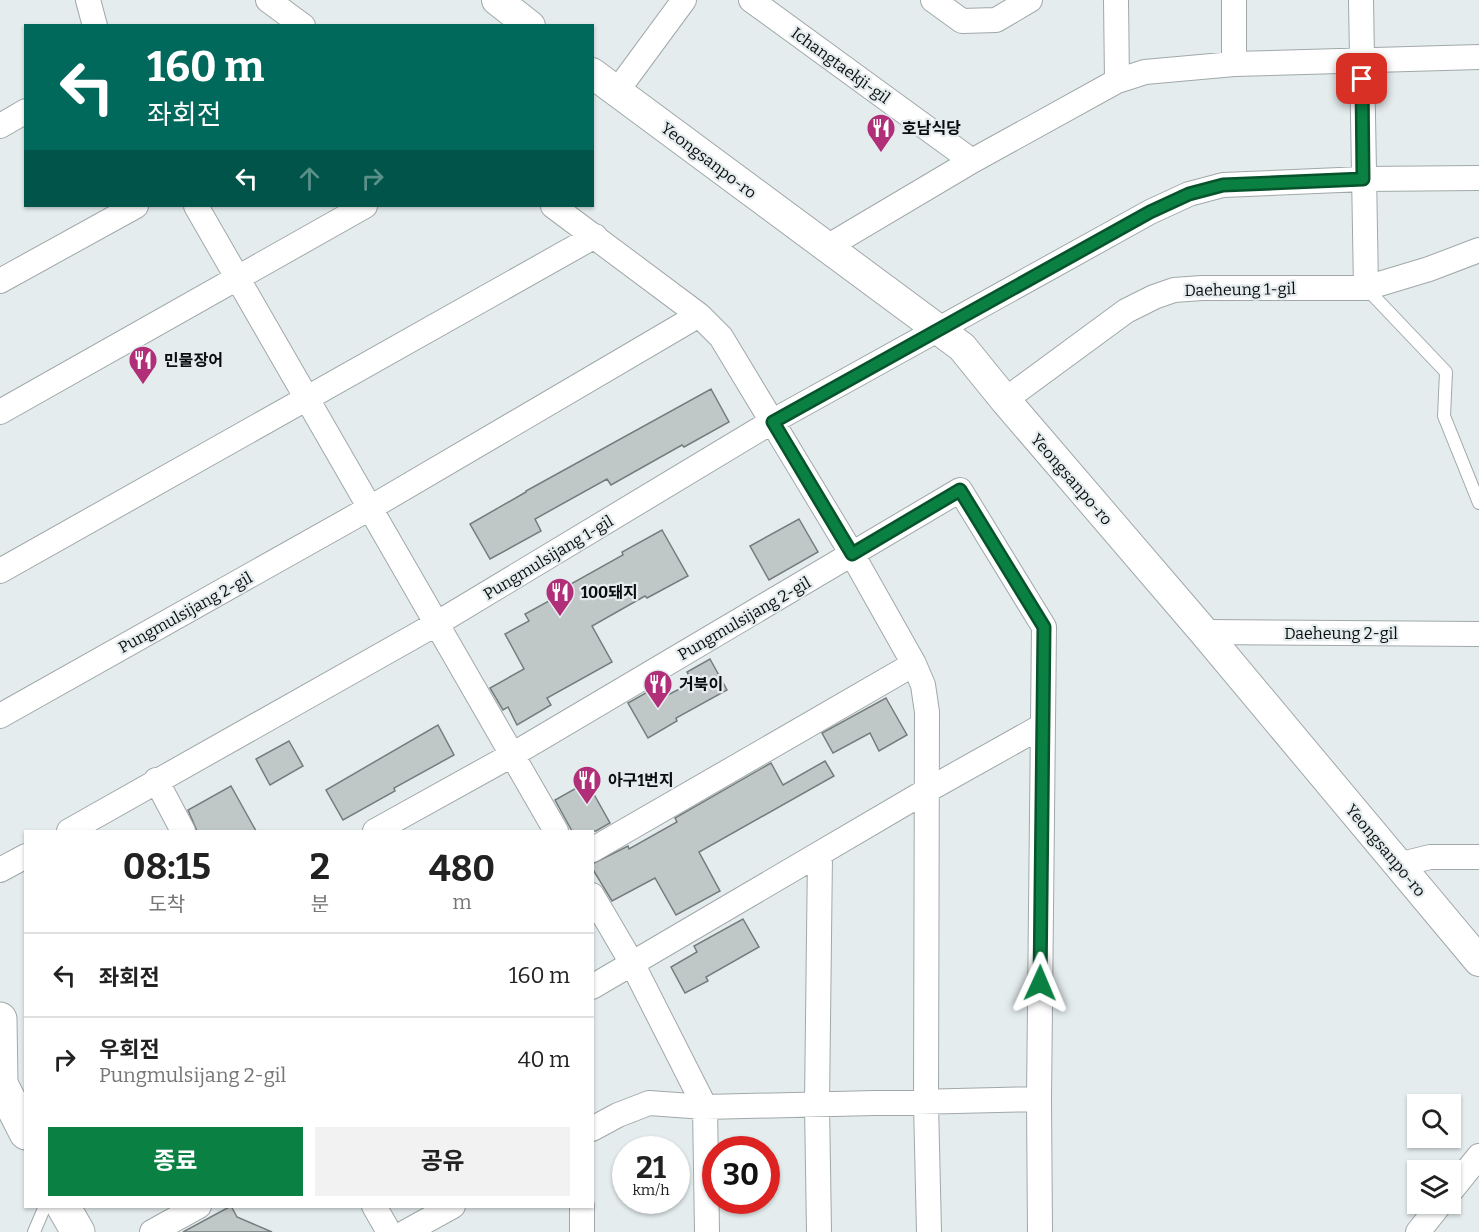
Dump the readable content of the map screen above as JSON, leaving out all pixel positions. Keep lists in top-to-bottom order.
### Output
{
  "streets": {
    "street": [
      "Ichangtaekji-gil",
      "Yeongsanpo-ro",
      "Daeheung 1-gil",
      "Pungmulsijang 1-gil",
      "Pungmulsijang 2-gil",
      "Daeheung 2-gil"
    ]
  },
  "crossings": [
    ["Yeongsanpo-ro", "Daeheung 1-gil"],
    ["Yeongsanpo-ro", "Pungmulsijang 1-gil"],
    ["Yeongsanpo-ro", "Daeheung 2-gil"]
  ],
  "places": {
    "restaurant": [
      "호남식당",
      "민물장어",
      "100돼지",
      "거북이",
      "아구1번지"
    ]
  },
  "page": {
    "turn": ["160 m", "좌회전"],
    "eta": [
      "08:15",
      "도착",
      "2",
      "분",
      "480",
      "m"
    ],
    "list": [
      {
        "name": "좌회전",
        "value": "160 m"
      },
      {
        "name": "우회전",
        "note": "Pungmulsijang 2-gil",
        "value": "40 m"
      }
    ],
    "buttons": ["종료", "공유"],
    "speed": "21 km/h",
    "limit": "30"
  }
}
